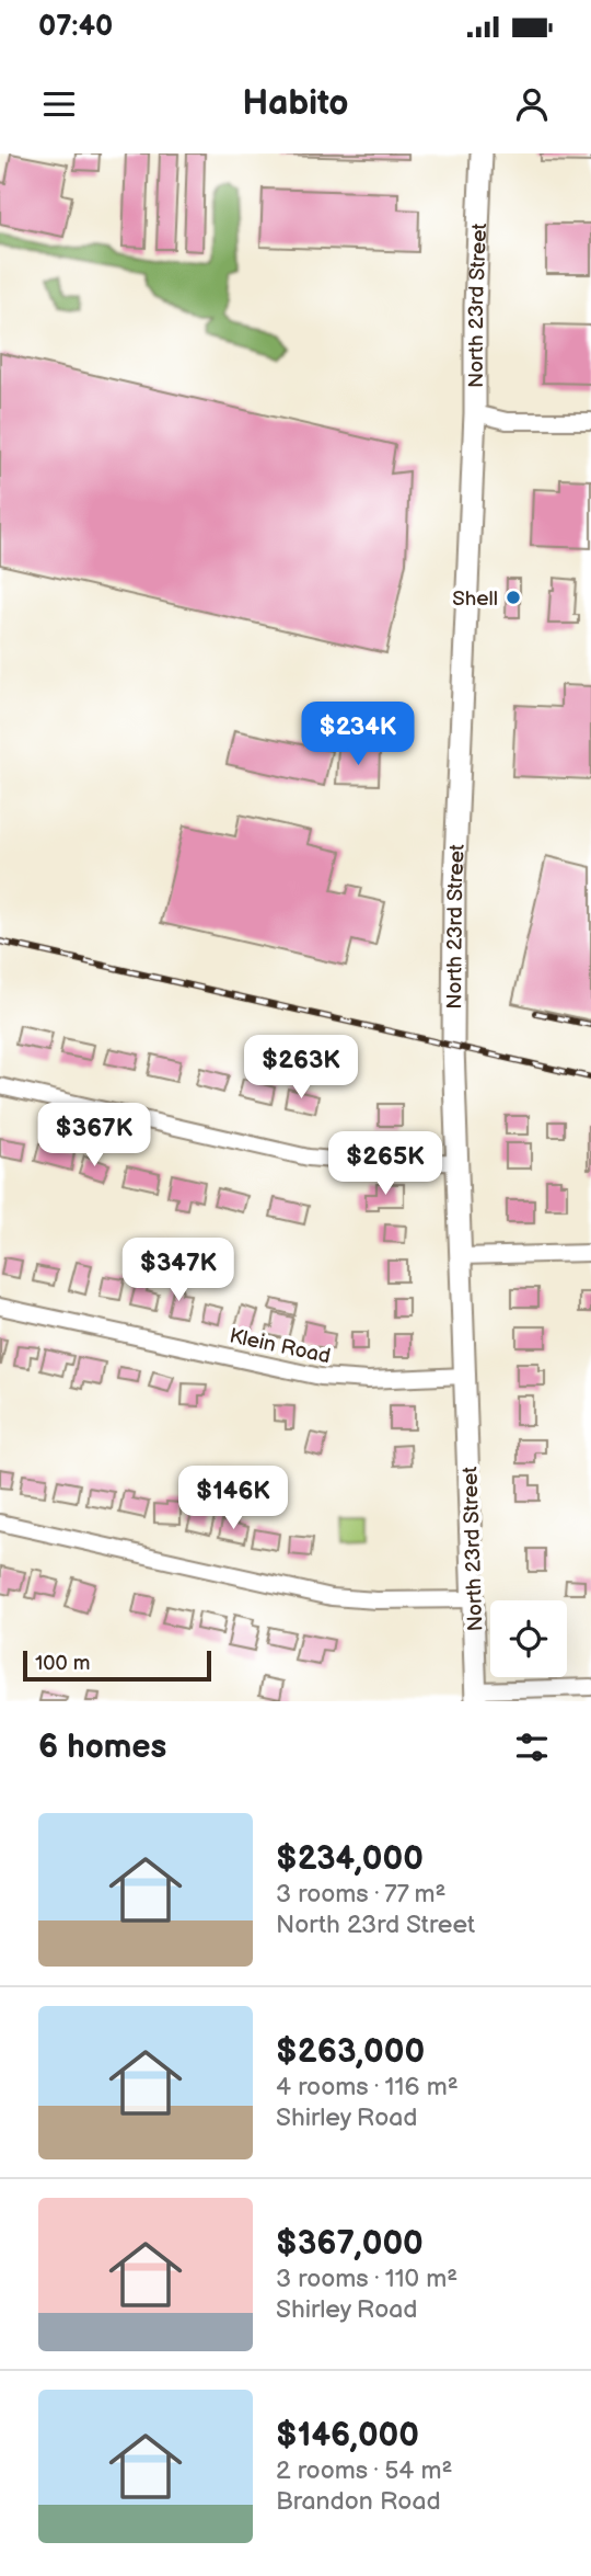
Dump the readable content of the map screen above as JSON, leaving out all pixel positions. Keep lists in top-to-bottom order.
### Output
{
  "streets": {
    "main road": ["North 23rd Street"],
    "street": ["Klein Road"]
  },
  "crossings": [
    ["North 23rd Street", "Klein Road"]
  ],
  "places": ["Shell"],
  "scale_bar": "100 m",
  "page": {
    "status": "07:40",
    "header": "Habito",
    "price": [
      "$234K",
      "$263K",
      "$367K",
      "$265K",
      "$347K",
      "$146K"
    ],
    "scale": "100 m",
    "heading": "6 homes",
    "list": [
      {
        "name": "$234,000",
        "note": "3 rooms · 77 m² · North 23rd Street"
      },
      {
        "name": "$263,000",
        "note": "4 rooms · 116 m² · Shirley Road"
      },
      {
        "name": "$367,000",
        "note": "3 rooms · 110 m² · Shirley Road"
      },
      {
        "name": "$146,000",
        "note": "2 rooms · 54 m² · Brandon Road"
      }
    ]
  }
}
